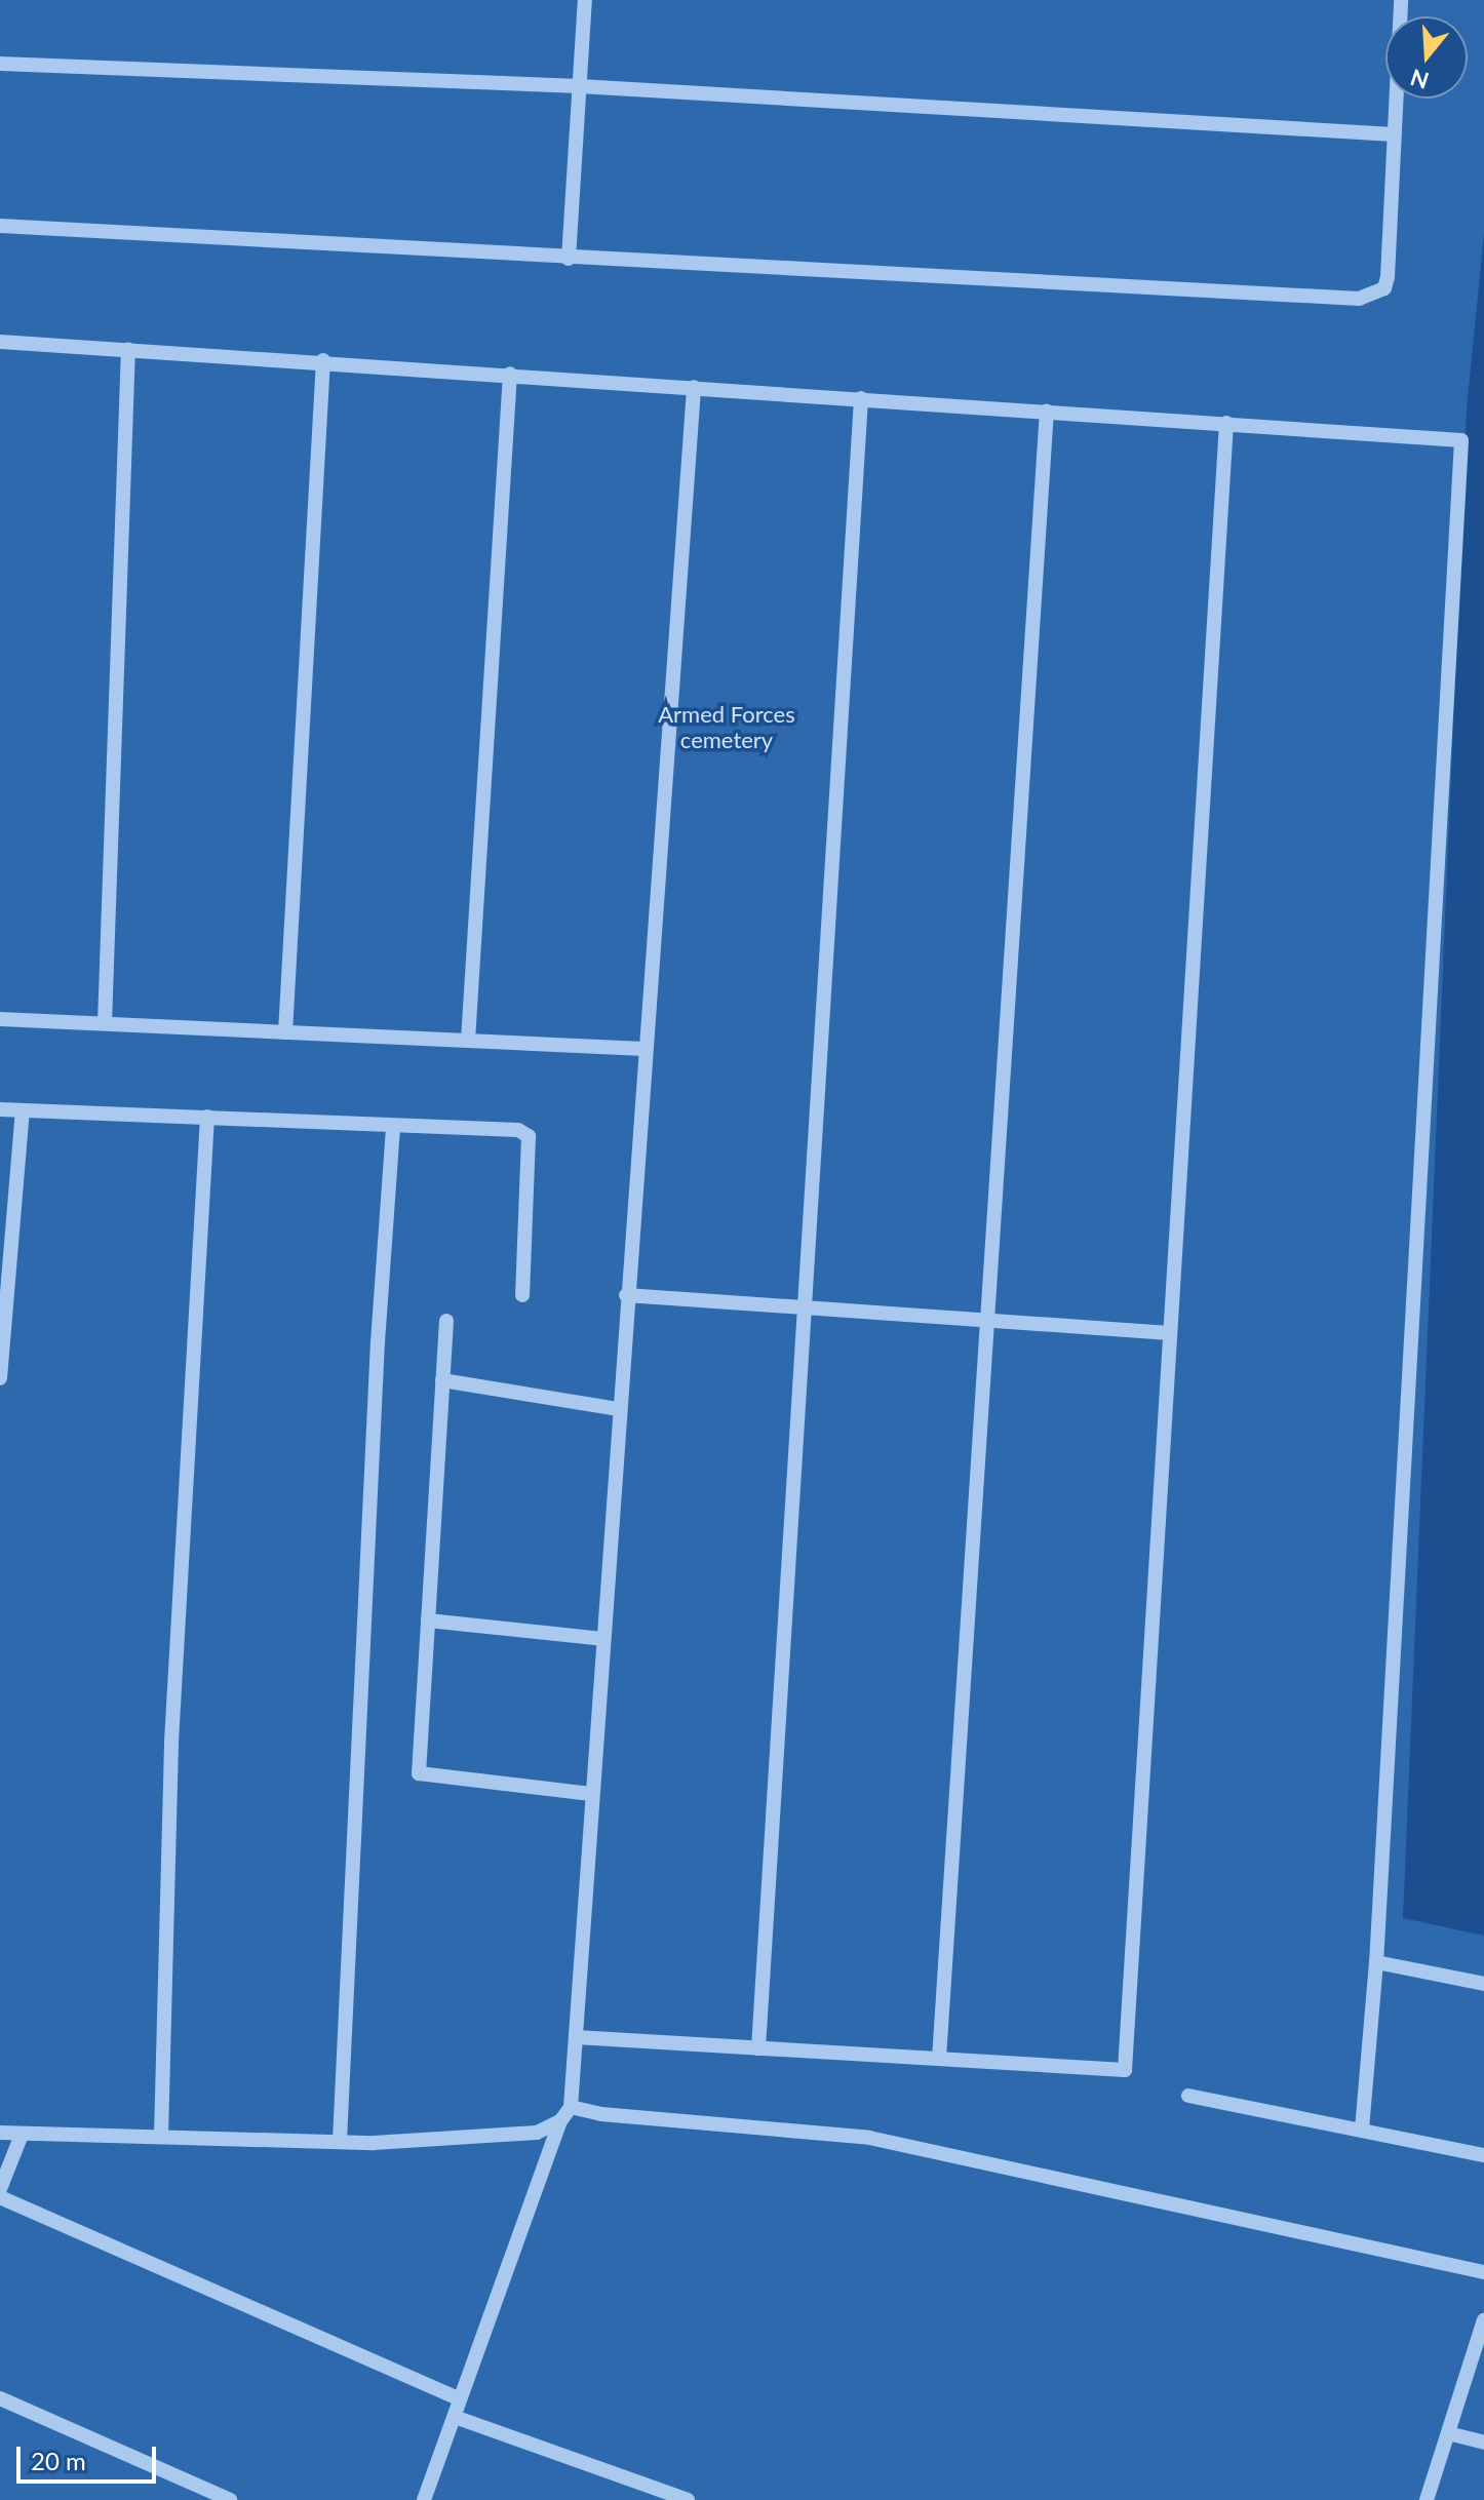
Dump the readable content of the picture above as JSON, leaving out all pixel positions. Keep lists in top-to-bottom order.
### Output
{
  "parks": ["Armed Forces cemetery"],
  "scale_bar": "20 m",
  "north": "bottom"
}
